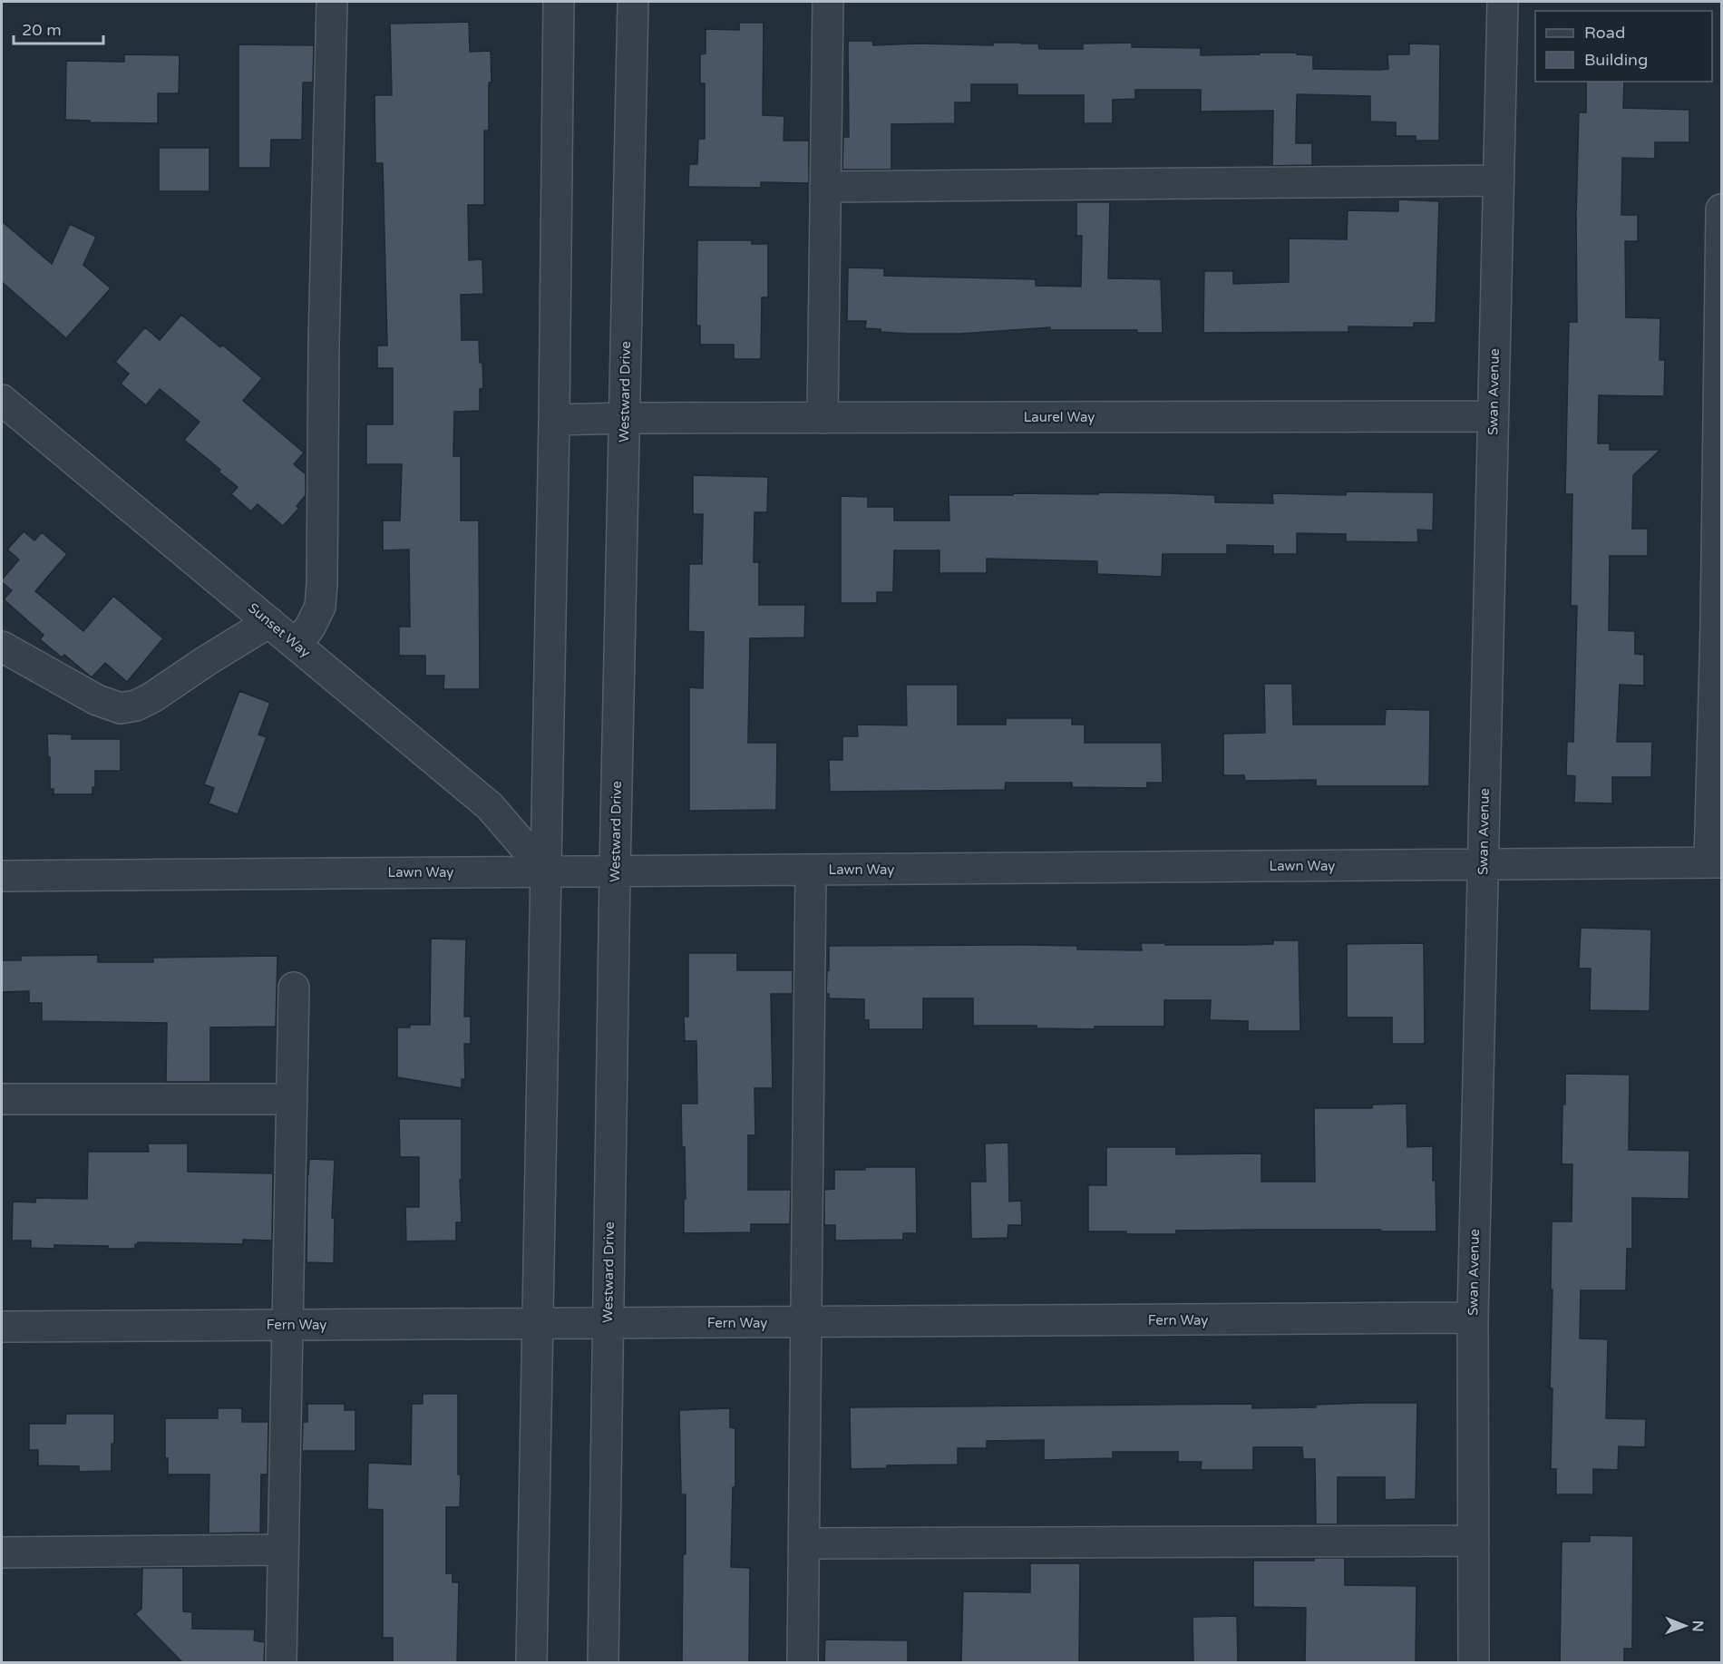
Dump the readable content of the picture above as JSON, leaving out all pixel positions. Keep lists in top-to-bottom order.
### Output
{
  "streets": {
    "street": [
      "Westward Drive",
      "Swan Avenue",
      "Laurel Way",
      "Sunset Way",
      "Lawn Way",
      "Fern Way"
    ]
  },
  "crossings": [
    ["Westward Drive", "Laurel Way"],
    ["Westward Drive", "Lawn Way"],
    ["Westward Drive", "Fern Way"],
    ["Swan Avenue", "Laurel Way"],
    ["Swan Avenue", "Lawn Way"],
    ["Swan Avenue", "Fern Way"],
    ["Sunset Way", "Lawn Way"]
  ],
  "legend": ["Road", "Building"],
  "scale_bar": "20 m",
  "north": "right"
}
